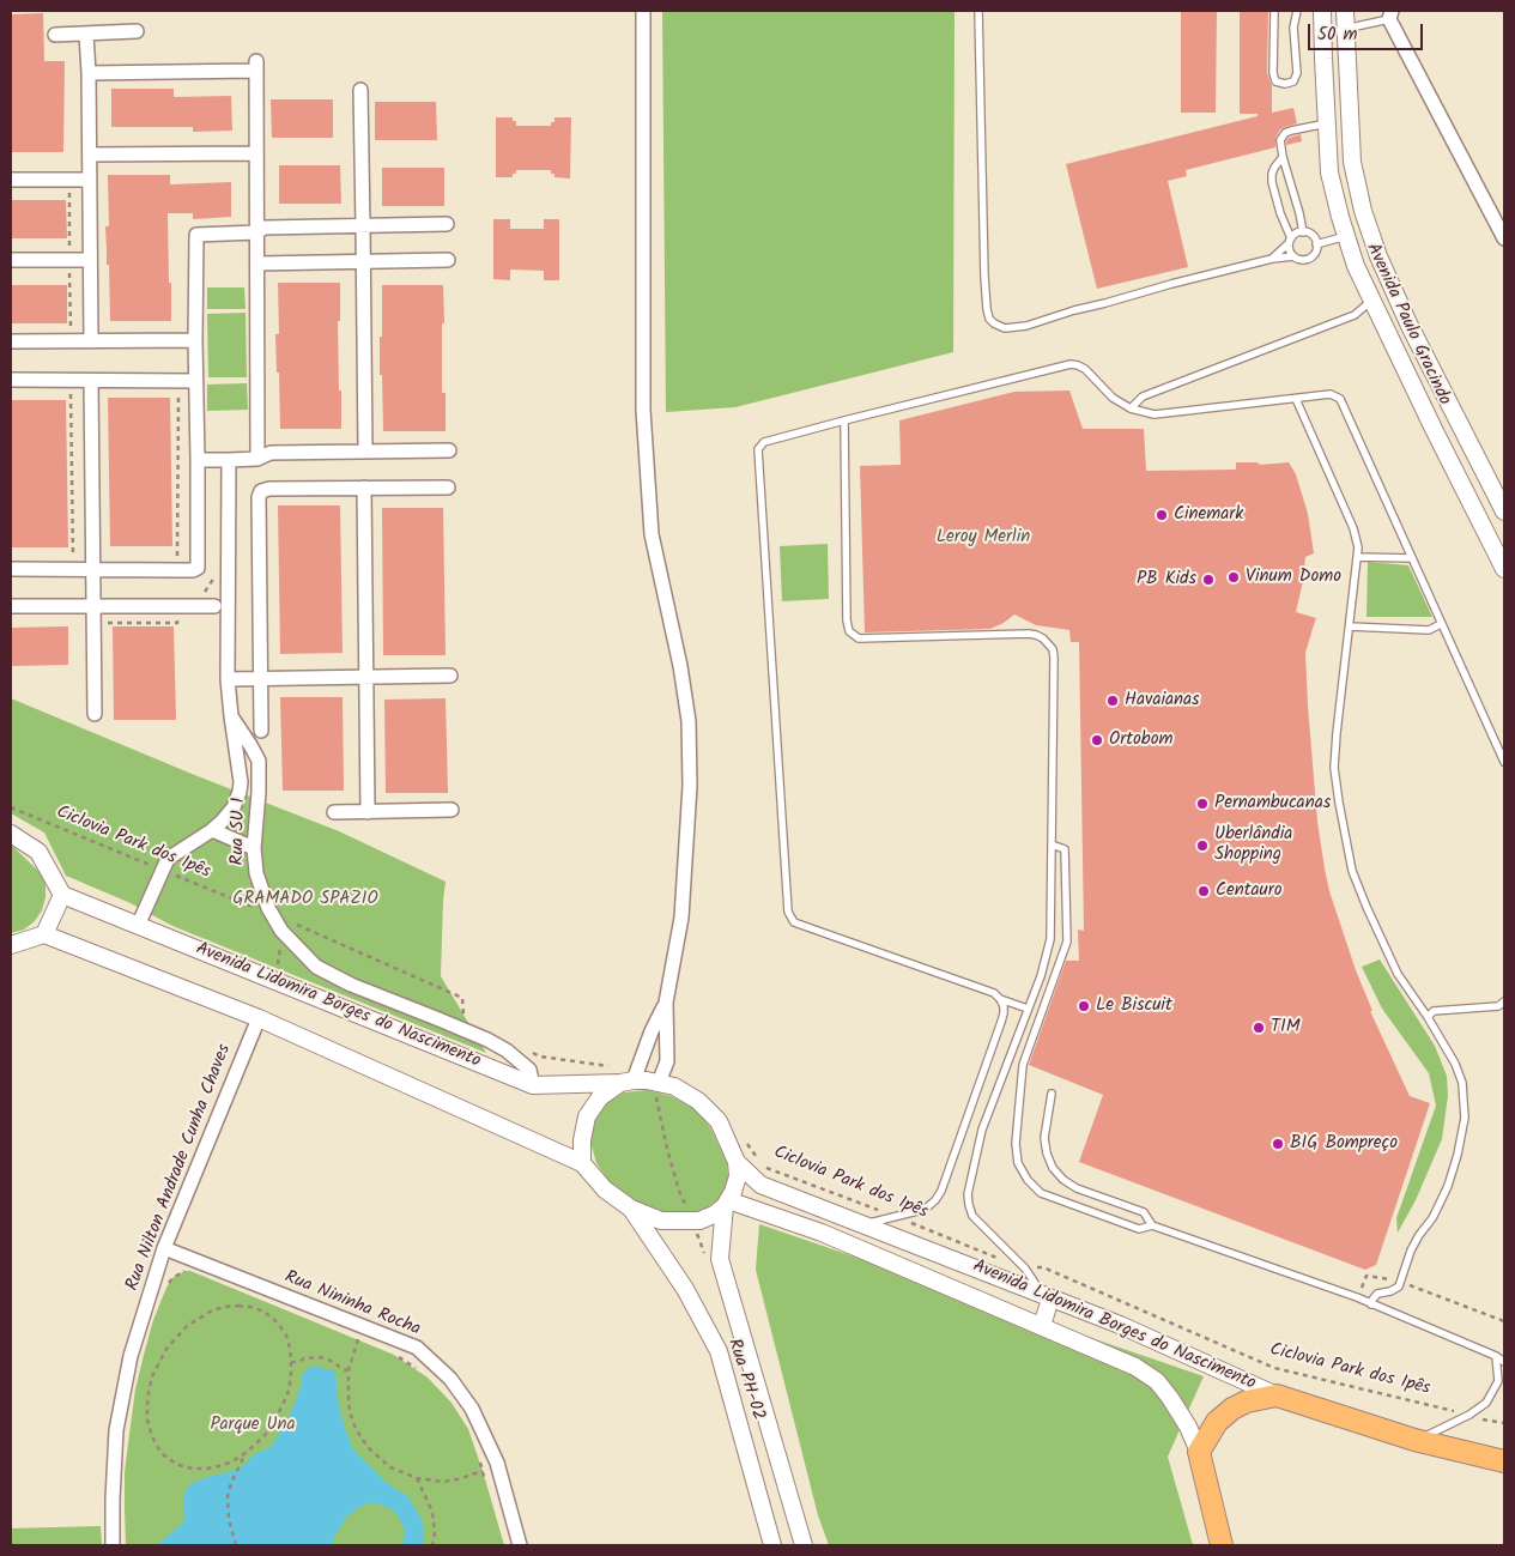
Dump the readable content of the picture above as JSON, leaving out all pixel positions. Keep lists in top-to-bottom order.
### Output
{
  "streets": {
    "main road": ["Avenida Lidomira Borges do Nascimento"],
    "street": [
      "Avenida Paulo Gracindo",
      "Rua SU 1",
      "Rua Nilton Andrade Cunha Chaves",
      "Rua Nininha Rocha",
      "Rua PH-02"
    ],
    "path": ["Ciclovia Park dos Ipês"]
  },
  "crossings": [
    ["Rua SU 1", "Ciclovia Park dos Ipês"],
    ["Rua SU 1", "Avenida Lidomira Borges do Nascimento"],
    ["Avenida Lidomira Borges do Nascimento", "Rua PH-02"],
    ["Rua Nilton Andrade Cunha Chaves", "Rua Nininha Rocha"]
  ],
  "parks": ["Leroy Merlin", "GRAMADO SPAZIO", "Parque Una"],
  "places": [
    "Cinemark",
    "Vinum Domo",
    "PB Kids",
    "Havaianas",
    "Ortobom",
    "Pernambucanas",
    "Uberlândia Shopping",
    "Centauro",
    "Le Biscuit",
    "TIM",
    "BIG Bompreço"
  ],
  "scale_bar": "50 m"
}
